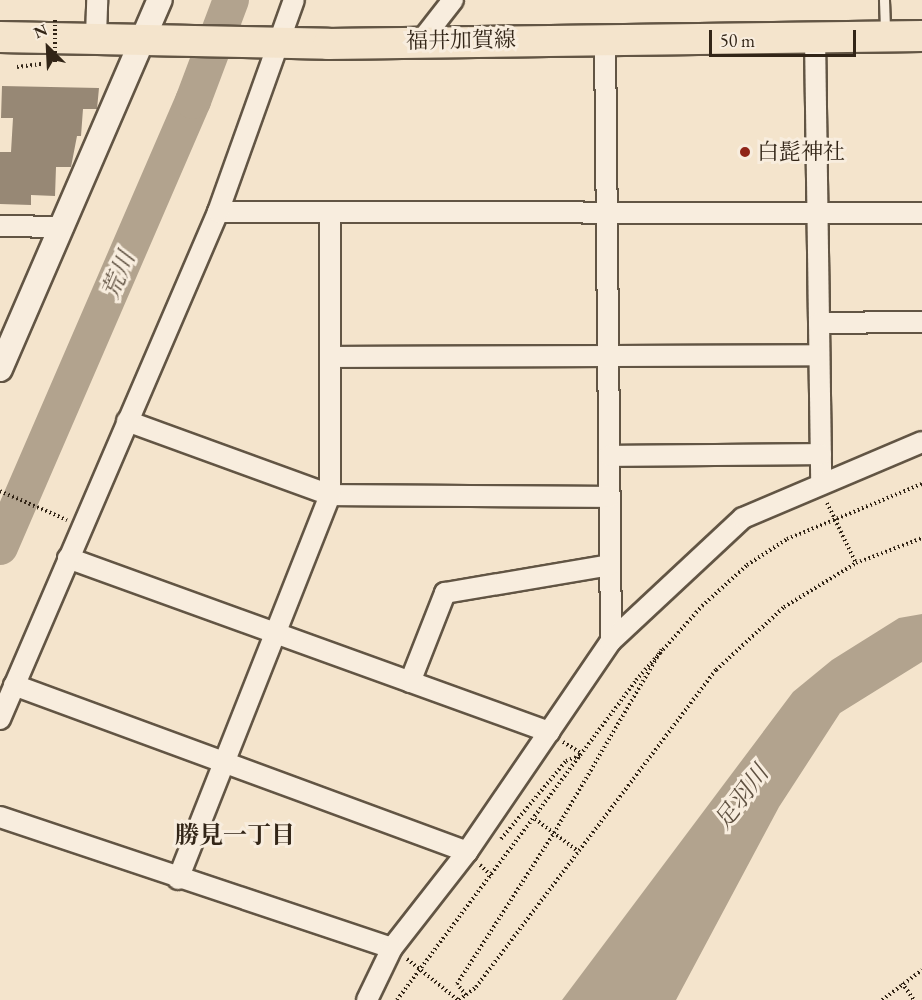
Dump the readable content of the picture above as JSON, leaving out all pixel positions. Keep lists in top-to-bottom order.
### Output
{
  "streets": {
    "main road": ["福井加賀線"]
  },
  "districts": ["勝見一丁目"],
  "water": ["荒川", "足羽川"],
  "places": ["白髭神社"],
  "scale_bar": "50 m",
  "north": "top left"
}
